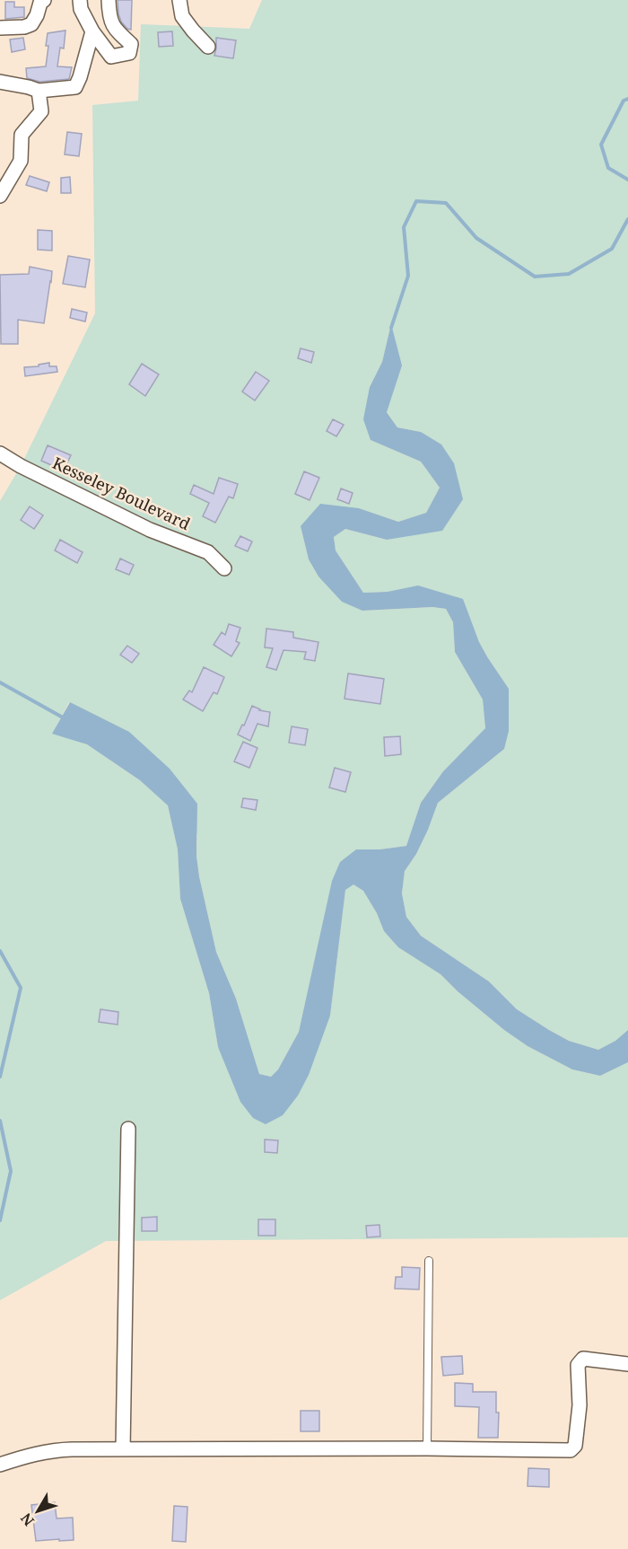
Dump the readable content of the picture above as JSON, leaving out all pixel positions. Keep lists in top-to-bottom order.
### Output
{
  "streets": {
    "street": ["Kesseley Boulevard"]
  },
  "north": "bottom left"
}
